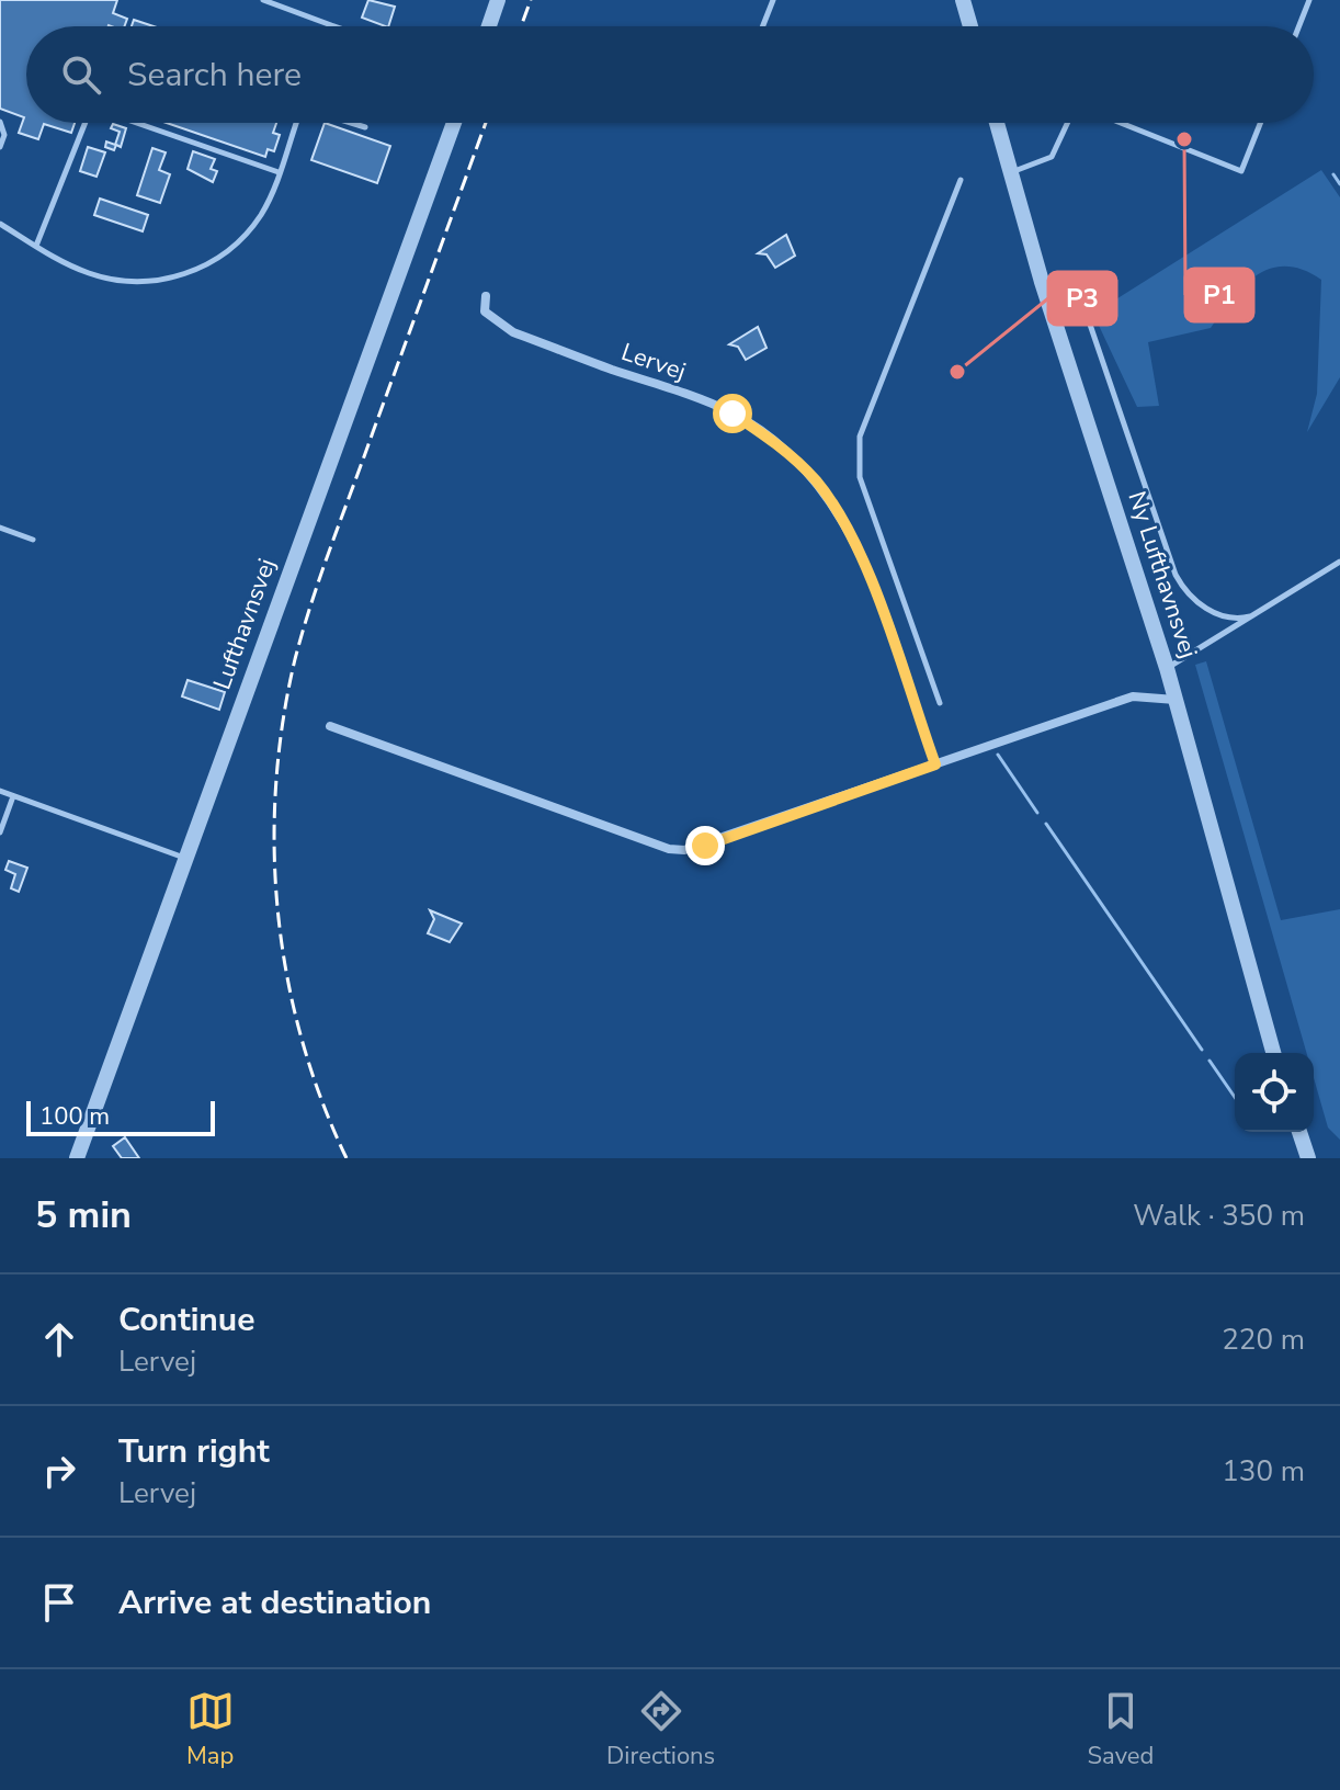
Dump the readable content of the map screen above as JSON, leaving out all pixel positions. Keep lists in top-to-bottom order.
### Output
{
  "streets": {
    "street": ["Lervej", "Ny Lufthavnsvej", "Lufthavnsvej"]
  },
  "places": ["P1", "P3"],
  "scale_bar": "100 m",
  "page": {
    "search": "Search here",
    "scale": "100 m",
    "heading": ["5 min", "Walk · 350 m"],
    "list": [
      ["Continue", "Lervej", "220 m"],
      ["Turn right", "Lervej", "130 m"],
      "Arrive at destination"
    ],
    "nav": ["Map", "Directions", "Saved"]
  }
}
